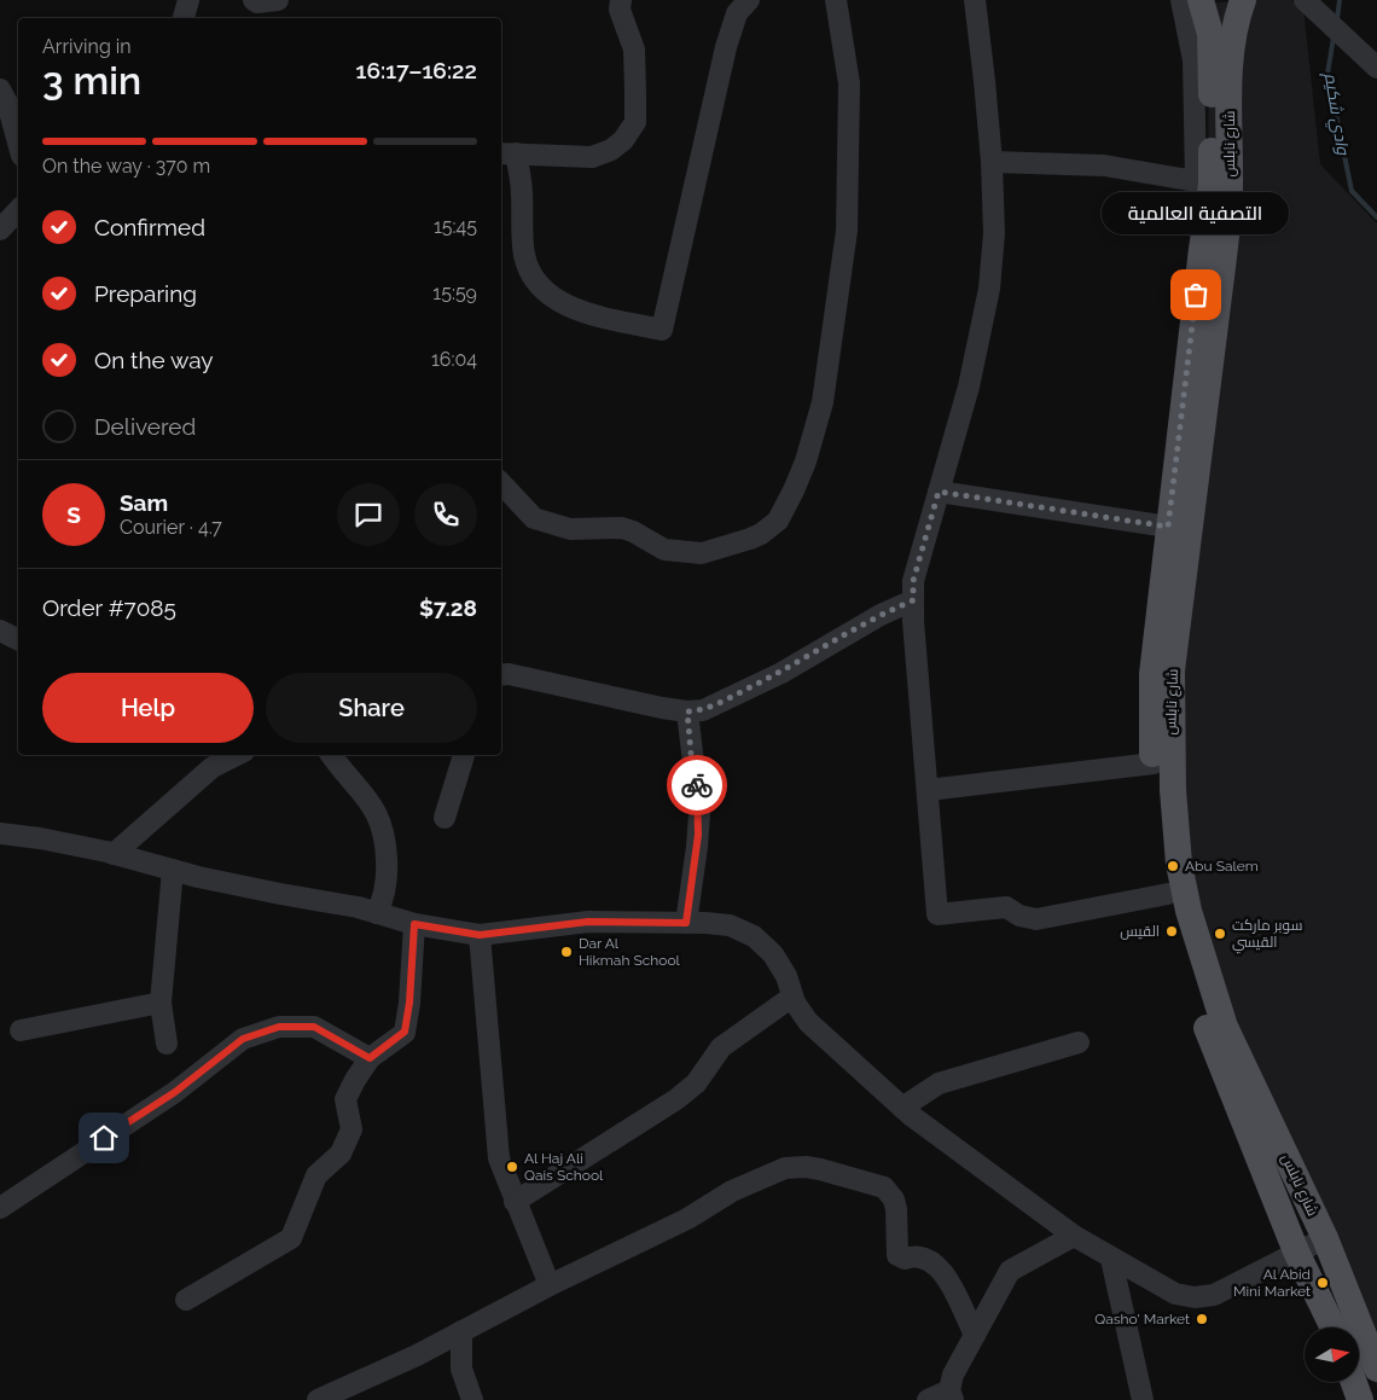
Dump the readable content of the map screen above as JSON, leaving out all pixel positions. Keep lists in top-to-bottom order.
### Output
{
  "streets": {
    "main road": ["شارع نابلس"]
  },
  "water": ["وادي شكيم"],
  "places": [
    "التصفية العالمية",
    "Abu Salem",
    "القيس",
    "سوبر ماركت القيسي",
    "Dar Al Hikmah School",
    "Al Haj Ali Qais School",
    "Al Abid Mini Market",
    "Qasho' Market"
  ],
  "north": "right",
  "page": {
    "heading": ["3 min", "Arriving in", "16:17–16:22"],
    "panel": [
      "Sam",
      "Courier · 4.7",
      "Order #7085",
      "$7.28"
    ],
    "bar": "On the way · 370 m",
    "bubble": "التصفية العالمية",
    "list": [
      ["Confirmed", "15:45"],
      ["Preparing", "15:59"],
      ["On the way", "16:04"],
      "Delivered"
    ],
    "round": "S",
    "buttons": ["Help", "Share"]
  }
}
